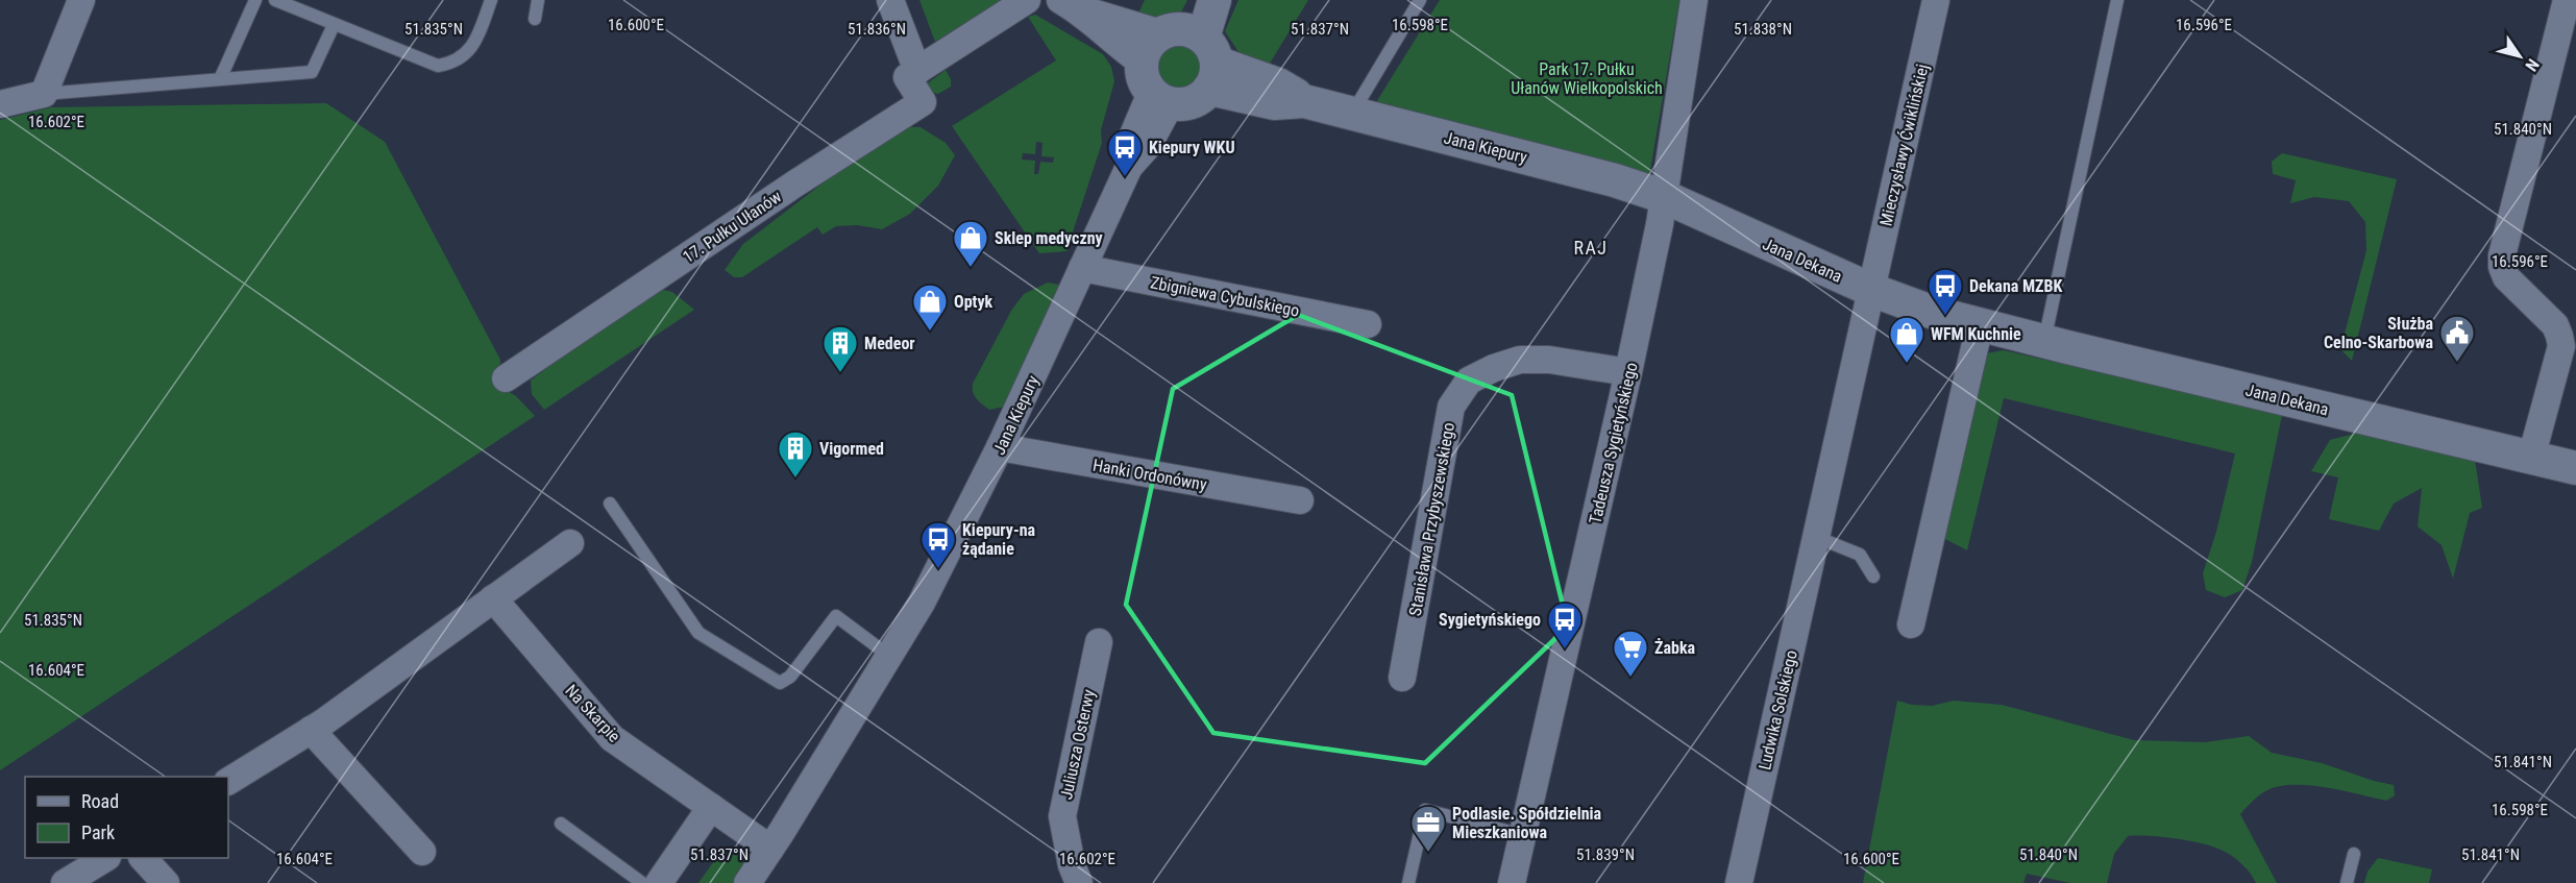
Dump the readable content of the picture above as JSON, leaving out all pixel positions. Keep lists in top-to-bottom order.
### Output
{
  "streets": {
    "street": [
      "Mieczysławy Ćwiklińskiej",
      "Jana Kiepury",
      "17. Pułku Ułanów",
      "Jana Dekana",
      "Zbigniewa Cybulskiego",
      "Tadeusza Sygietyńskiego",
      "Hanki Ordonówny",
      "Stanisława Przybyszewskiego",
      "Ludwika Solskiego",
      "Na Skarpie",
      "Juliusza Osterwy"
    ]
  },
  "crossings": [
    ["Mieczysławy Ćwiklińskiej", "Jana Dekana"],
    ["Mieczysławy Ćwiklińskiej", "Ludwika Solskiego"],
    ["Jana Kiepury", "Jana Dekana"],
    ["Jana Kiepury", "Zbigniewa Cybulskiego"],
    ["Jana Kiepury", "Tadeusza Sygietyńskiego"],
    ["Jana Kiepury", "Hanki Ordonówny"],
    ["Jana Kiepury", "Na Skarpie"],
    ["Jana Dekana", "Tadeusza Sygietyńskiego"],
    ["Jana Dekana", "Ludwika Solskiego"],
    ["Tadeusza Sygietyńskiego", "Stanisława Przybyszewskiego"]
  ],
  "districts": ["RAJ"],
  "parks": ["Park 17. Pułku Ułanów Wielkopolskich"],
  "places": {
    "bus stop": [
      "Kiepury WKU",
      "Dekana MZBK",
      "Kiepury-na żądanie",
      "Sygietyńskiego"
    ],
    "shop": ["Sklep medyczny", "Optyk", "WFM Kuchnie"],
    "public building": ["Służba Celno-Skarbowa"],
    "building": ["Medeor", "Vigormed"],
    "supermarket": ["Żabka"],
    "office": ["Podlasie. Spółdzielnia Mieszkaniowa"]
  },
  "legend": ["Road", "Park"],
  "north": "bottom right",
  "coordinates": [
    "16.600°E",
    "16.598°E",
    "16.596°E",
    "51.835°N",
    "51.836°N",
    "51.837°N",
    "51.838°N",
    "16.602°E",
    "51.840°N",
    "16.604°E",
    "51.841°N",
    "51.839°N"
  ]
}
